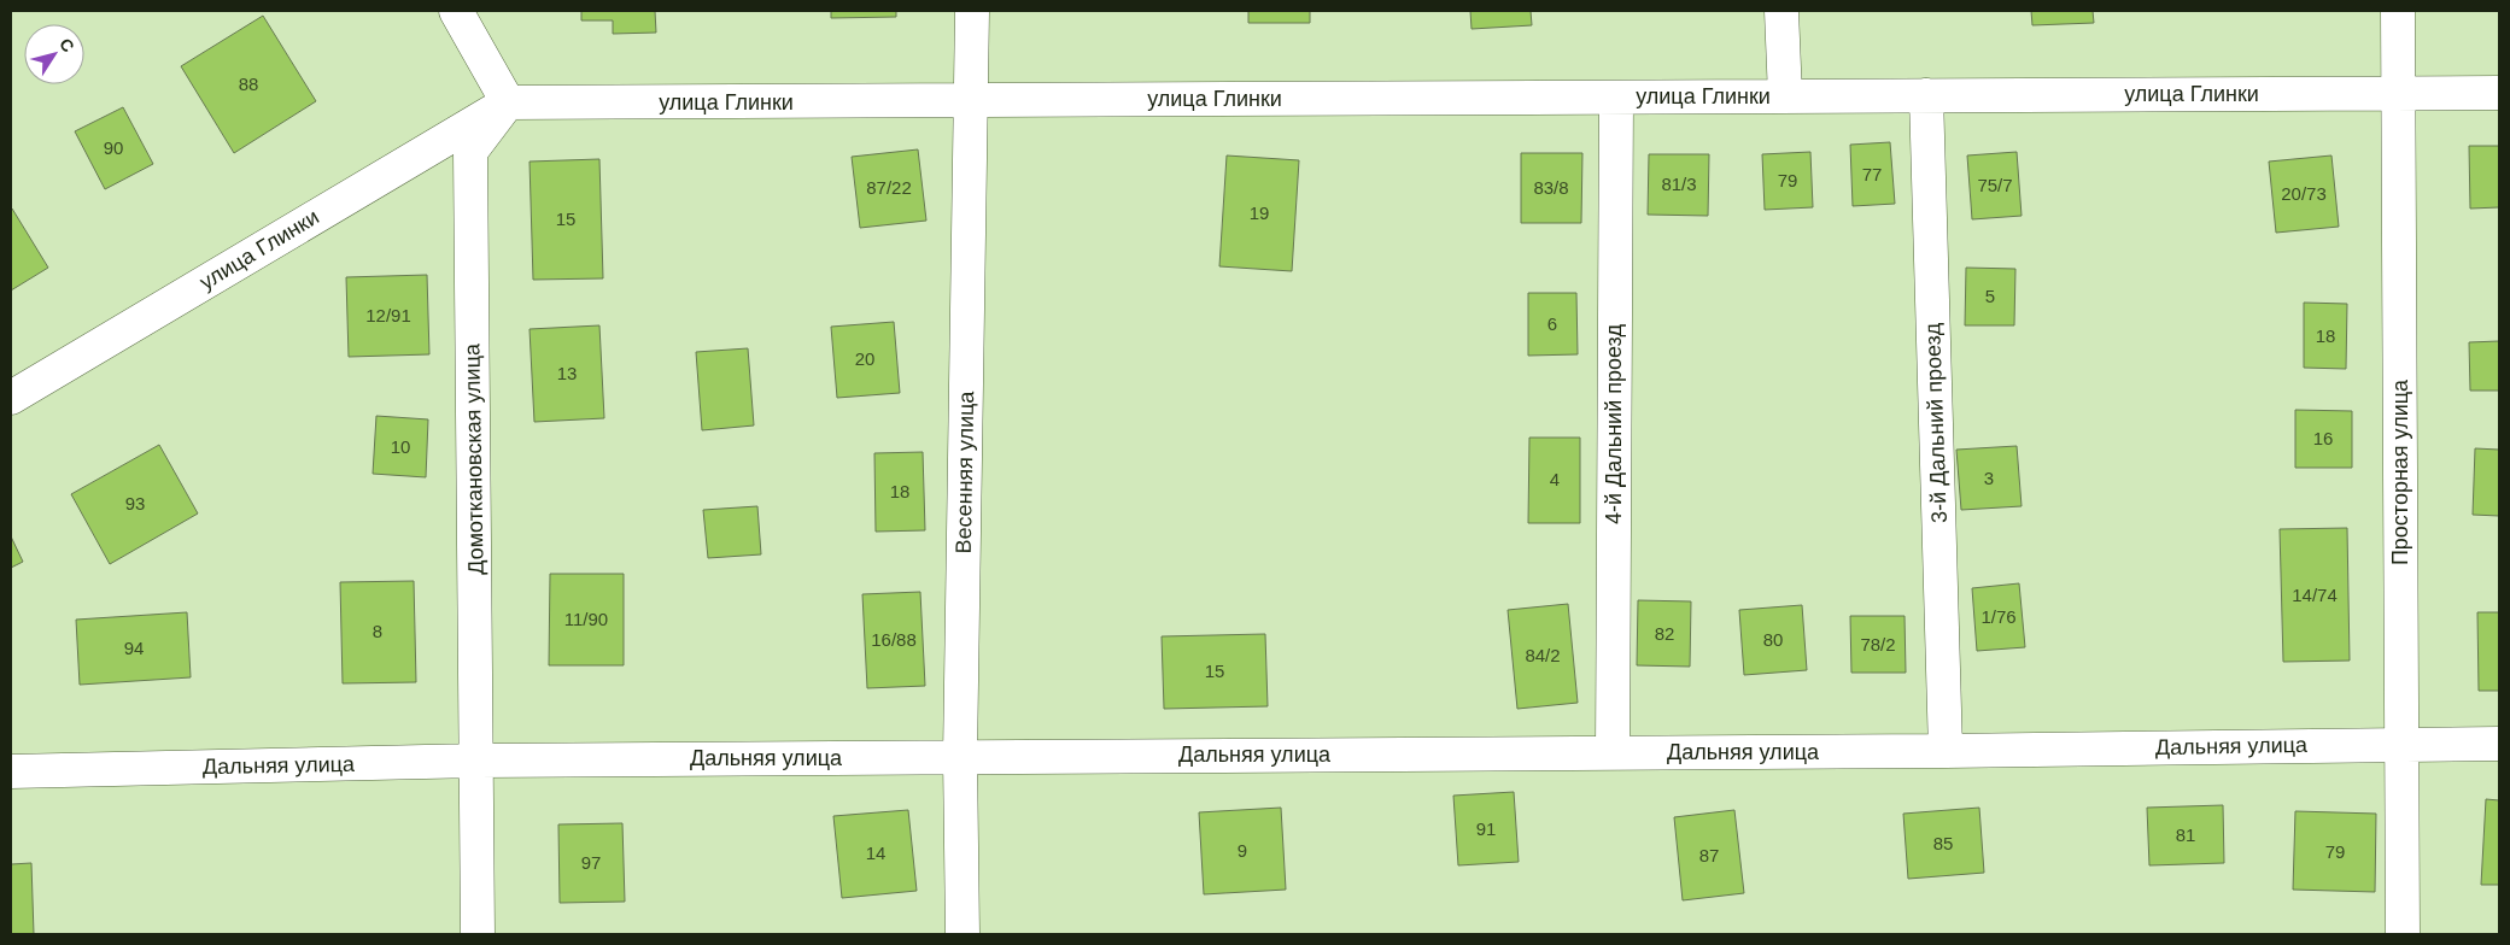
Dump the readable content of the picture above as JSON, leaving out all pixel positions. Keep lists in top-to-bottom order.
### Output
{
  "streets": {
    "street": [
      "улица Глинки",
      "3-й Дальний проезд",
      "4-й Дальний проезд",
      "Домоткановская улица",
      "Весенняя улица",
      "Просторная улица",
      "Дальняя улица"
    ]
  },
  "crossings": [
    ["улица Глинки", "3-й Дальний проезд"],
    ["улица Глинки", "4-й Дальний проезд"],
    ["улица Глинки", "Домоткановская улица"],
    ["улица Глинки", "Весенняя улица"],
    ["улица Глинки", "Просторная улица"],
    ["3-й Дальний проезд", "Дальняя улица"],
    ["4-й Дальний проезд", "Дальняя улица"],
    ["Домоткановская улица", "Дальняя улица"],
    ["Весенняя улица", "Дальняя улица"],
    ["Просторная улица", "Дальняя улица"]
  ],
  "house_numbers": [
    "88",
    "90",
    "77",
    "79",
    "81/3",
    "75/7",
    "87/22",
    "83/8",
    "20/73",
    "19",
    "15",
    "5",
    "12/91",
    "6",
    "18",
    "20",
    "13",
    "16",
    "10",
    "3",
    "4",
    "18",
    "93",
    "14/74",
    "1/76",
    "11/90",
    "8",
    "82",
    "16/88",
    "80",
    "78/2",
    "94",
    "84/2",
    "15",
    "91",
    "81",
    "85",
    "9",
    "79",
    "14",
    "87",
    "97"
  ],
  "north": "top right"
}
